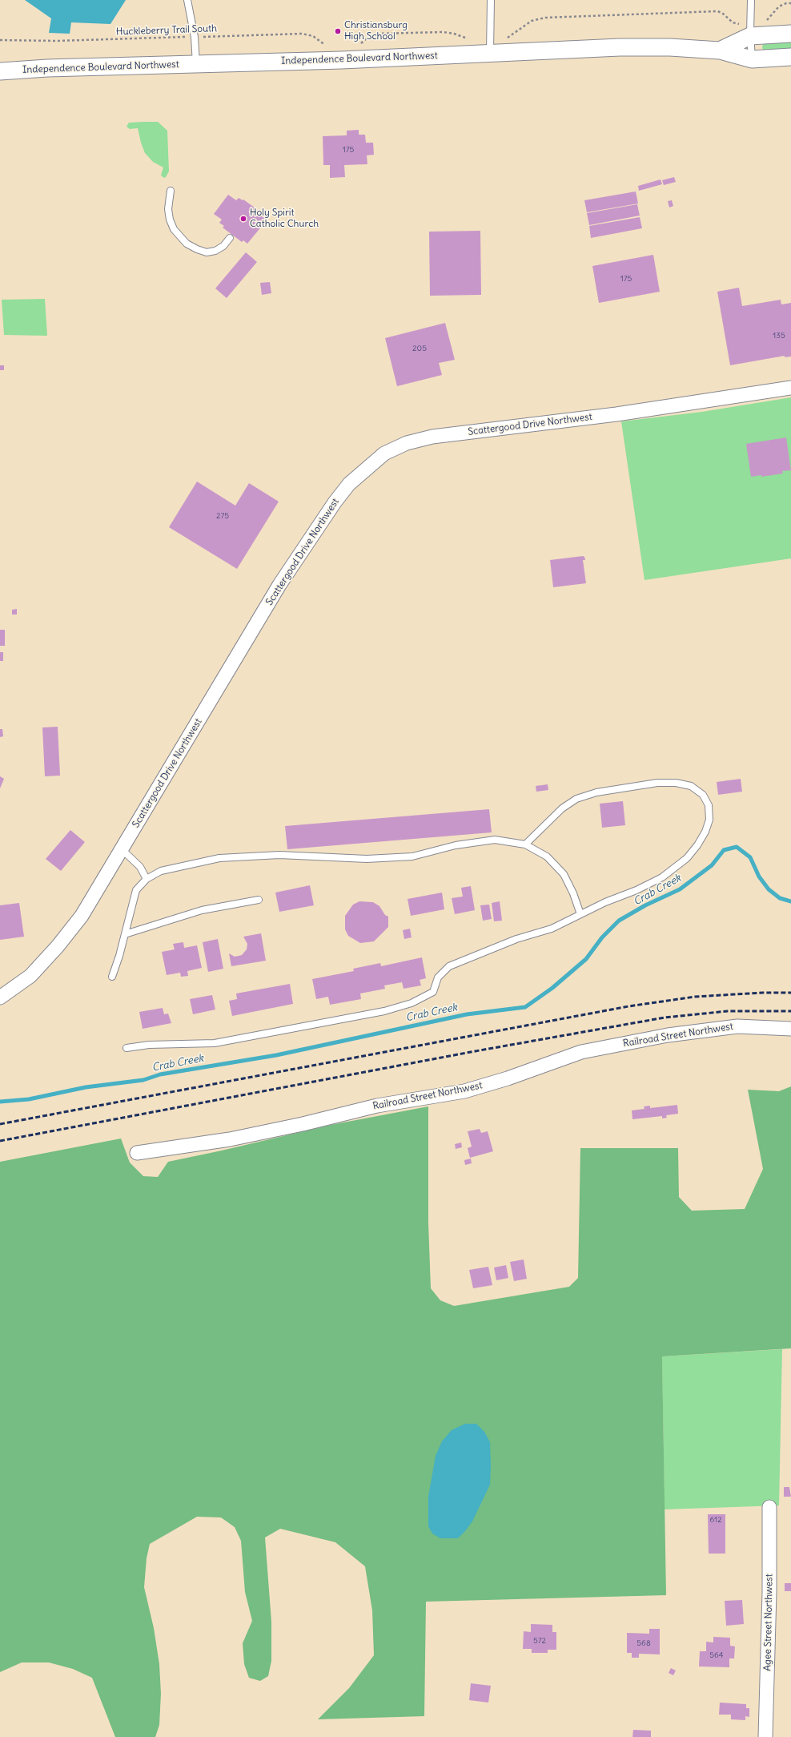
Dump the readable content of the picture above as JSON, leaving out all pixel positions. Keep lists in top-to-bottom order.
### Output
{
  "streets": {
    "street": [
      "Independence Boulevard Northwest",
      "Scattergood Drive Northwest",
      "Railroad Street Northwest",
      "Agee Street Northwest"
    ],
    "path": ["Huckleberry Trail South"]
  },
  "water": ["Crab Creek"],
  "places": ["Christiansburg High School", "Holy Spirit Catholic Church"],
  "house_numbers": [
    "175",
    "175",
    "135",
    "205",
    "275",
    "612",
    "572",
    "568",
    "564"
  ]
}
